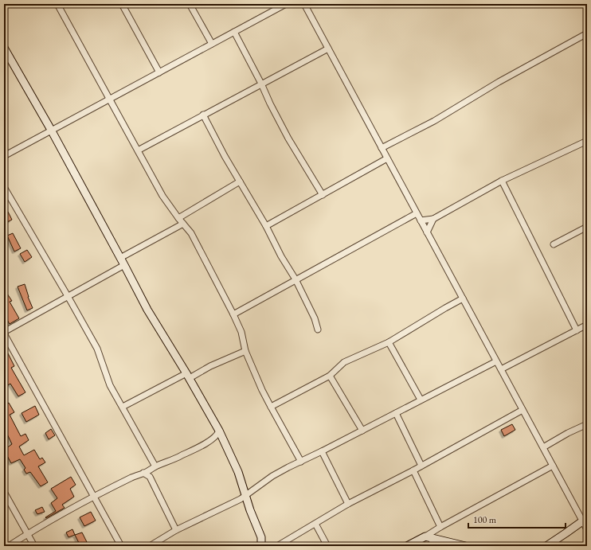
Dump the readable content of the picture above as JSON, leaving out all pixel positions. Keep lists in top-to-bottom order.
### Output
{
  "scale_bar": "100 m"
}
